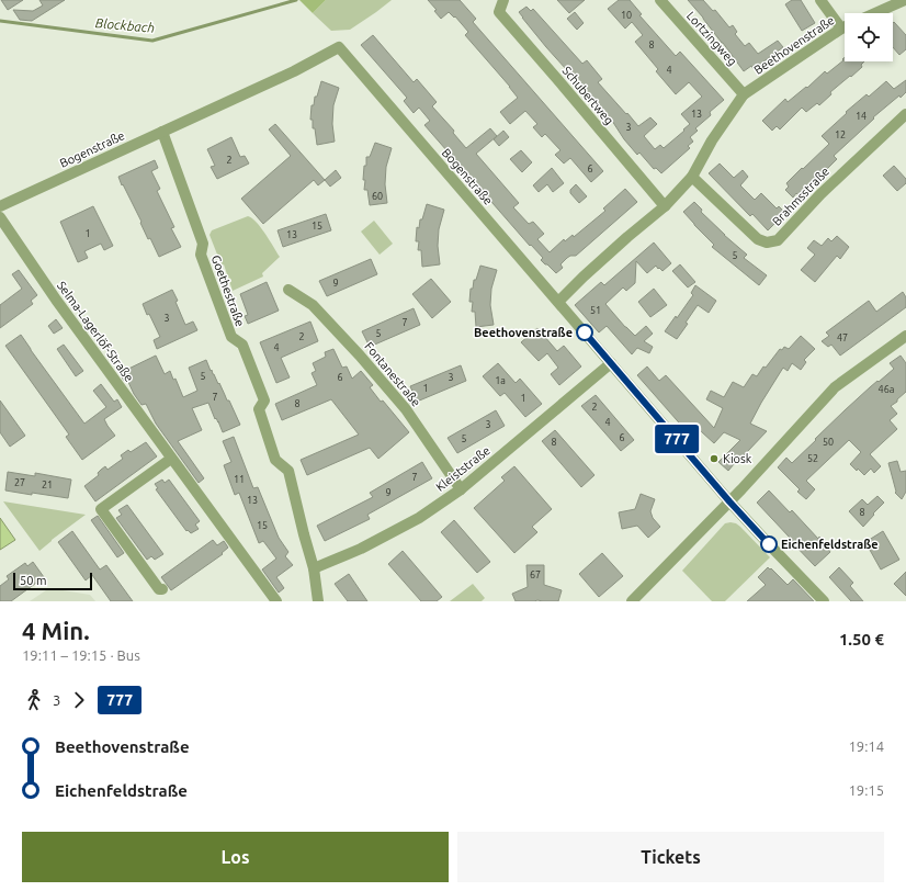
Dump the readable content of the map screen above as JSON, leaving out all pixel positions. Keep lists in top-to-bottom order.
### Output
{
  "streets": {
    "street": [
      "Lortzingweg",
      "Beethovenstraße",
      "Schubertweg",
      "Bogenstraße",
      "Brahmsstraße",
      "Goethestraße",
      "Selma-Lagerlöf-Straße",
      "Fontanestraße",
      "Kleiststraße"
    ]
  },
  "crossings": [
    ["Lortzingweg", "Beethovenstraße"],
    ["Beethovenstraße", "Schubertweg"],
    ["Beethovenstraße", "Bogenstraße"],
    ["Beethovenstraße", "Brahmsstraße"],
    ["Bogenstraße", "Goethestraße"],
    ["Bogenstraße", "Kleiststraße"],
    ["Goethestraße", "Kleiststraße"],
    ["Fontanestraße", "Kleiststraße"]
  ],
  "water": ["Blockbach"],
  "places": ["Beethovenstraße", "Kiosk", "Eichenfeldstraße"],
  "lines": ["bus line 777"],
  "house_numbers": [
    "10",
    "8",
    "4",
    "13",
    "14",
    "3",
    "12",
    "2",
    "6",
    "60",
    "15",
    "1",
    "13",
    "5",
    "9",
    "51",
    "3",
    "7",
    "5",
    "2",
    "47",
    "4",
    "5",
    "6",
    "3",
    "1a",
    "1",
    "46a",
    "7",
    "1",
    "8",
    "2",
    "4",
    "3",
    "6",
    "5",
    "8",
    "50",
    "52",
    "7",
    "11",
    "27",
    "21",
    "9",
    "13",
    "8",
    "15",
    "67"
  ],
  "scale_bar": "50 m",
  "page": {
    "on_map": "777",
    "scale": "50 m",
    "heading": ["4 Min.", "19:11 – 19:15 · Bus", "1.50 €"],
    "legs": ["3", "777"],
    "list": [
      {
        "name": "Beethovenstraße",
        "value": "19:14"
      },
      {
        "name": "Eichenfeldstraße",
        "value": "19:15"
      }
    ],
    "buttons": ["Los", "Tickets"]
  }
}
